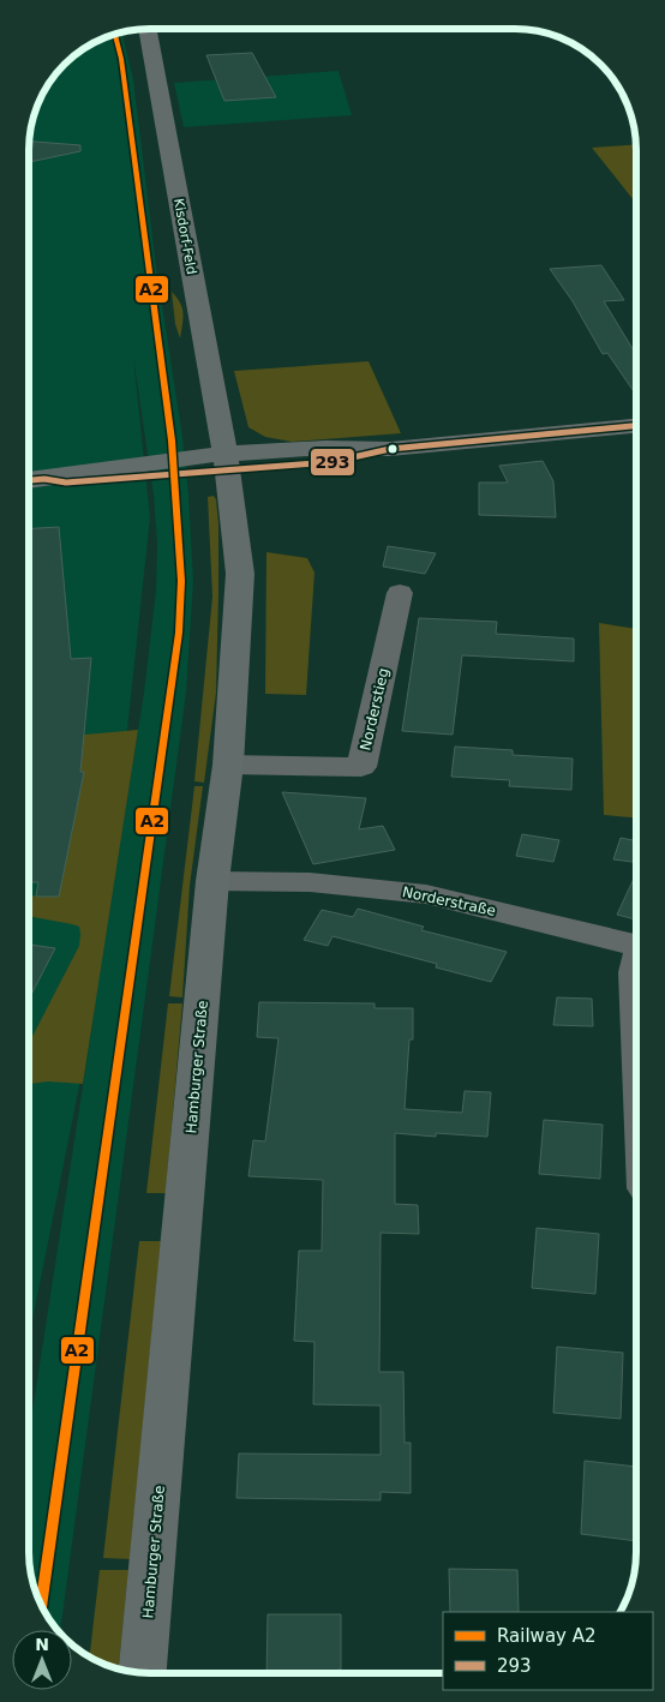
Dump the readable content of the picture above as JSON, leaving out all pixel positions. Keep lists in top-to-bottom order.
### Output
{
  "streets": {
    "main road": ["Kisdorf-Feld", "Hamburger Straße"],
    "street": ["Norderstieg", "Norderstraße"]
  },
  "crossings": [
    ["Kisdorf-Feld", "Hamburger Straße"],
    ["Norderstieg", "Hamburger Straße"],
    ["Norderstraße", "Hamburger Straße"]
  ],
  "lines": ["rail line A2", "transit line 293"],
  "legend": ["Railway A2", "293"],
  "north": "top"
}
